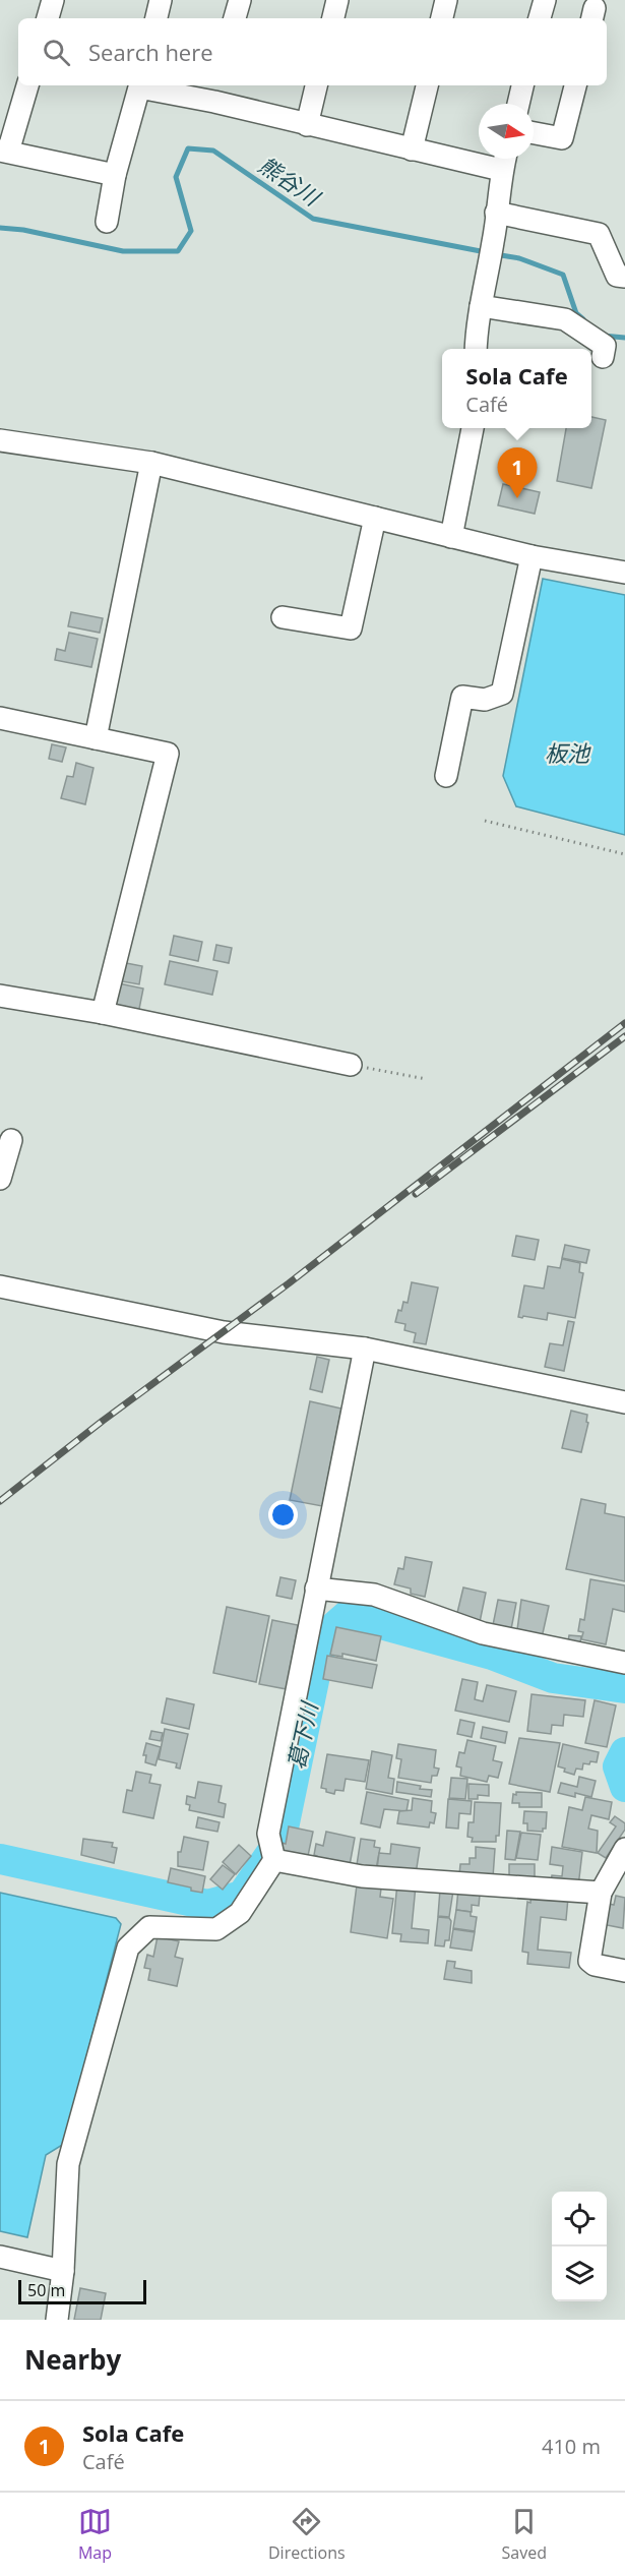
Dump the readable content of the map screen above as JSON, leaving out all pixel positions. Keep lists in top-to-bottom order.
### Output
{
  "water": ["熊谷川", "板池", "葛下川"],
  "scale_bar": "50 m",
  "north": "right",
  "page": {
    "search": "Search here",
    "popup": ["Sola Cafe", "Café"],
    "pins": "1",
    "scale": "50 m",
    "heading": "Nearby",
    "list": [
      {
        "mark": "1",
        "name": "Sola Cafe",
        "note": "Café",
        "value": "410 m"
      }
    ],
    "nav": ["Map", "Directions", "Saved"]
  }
}
